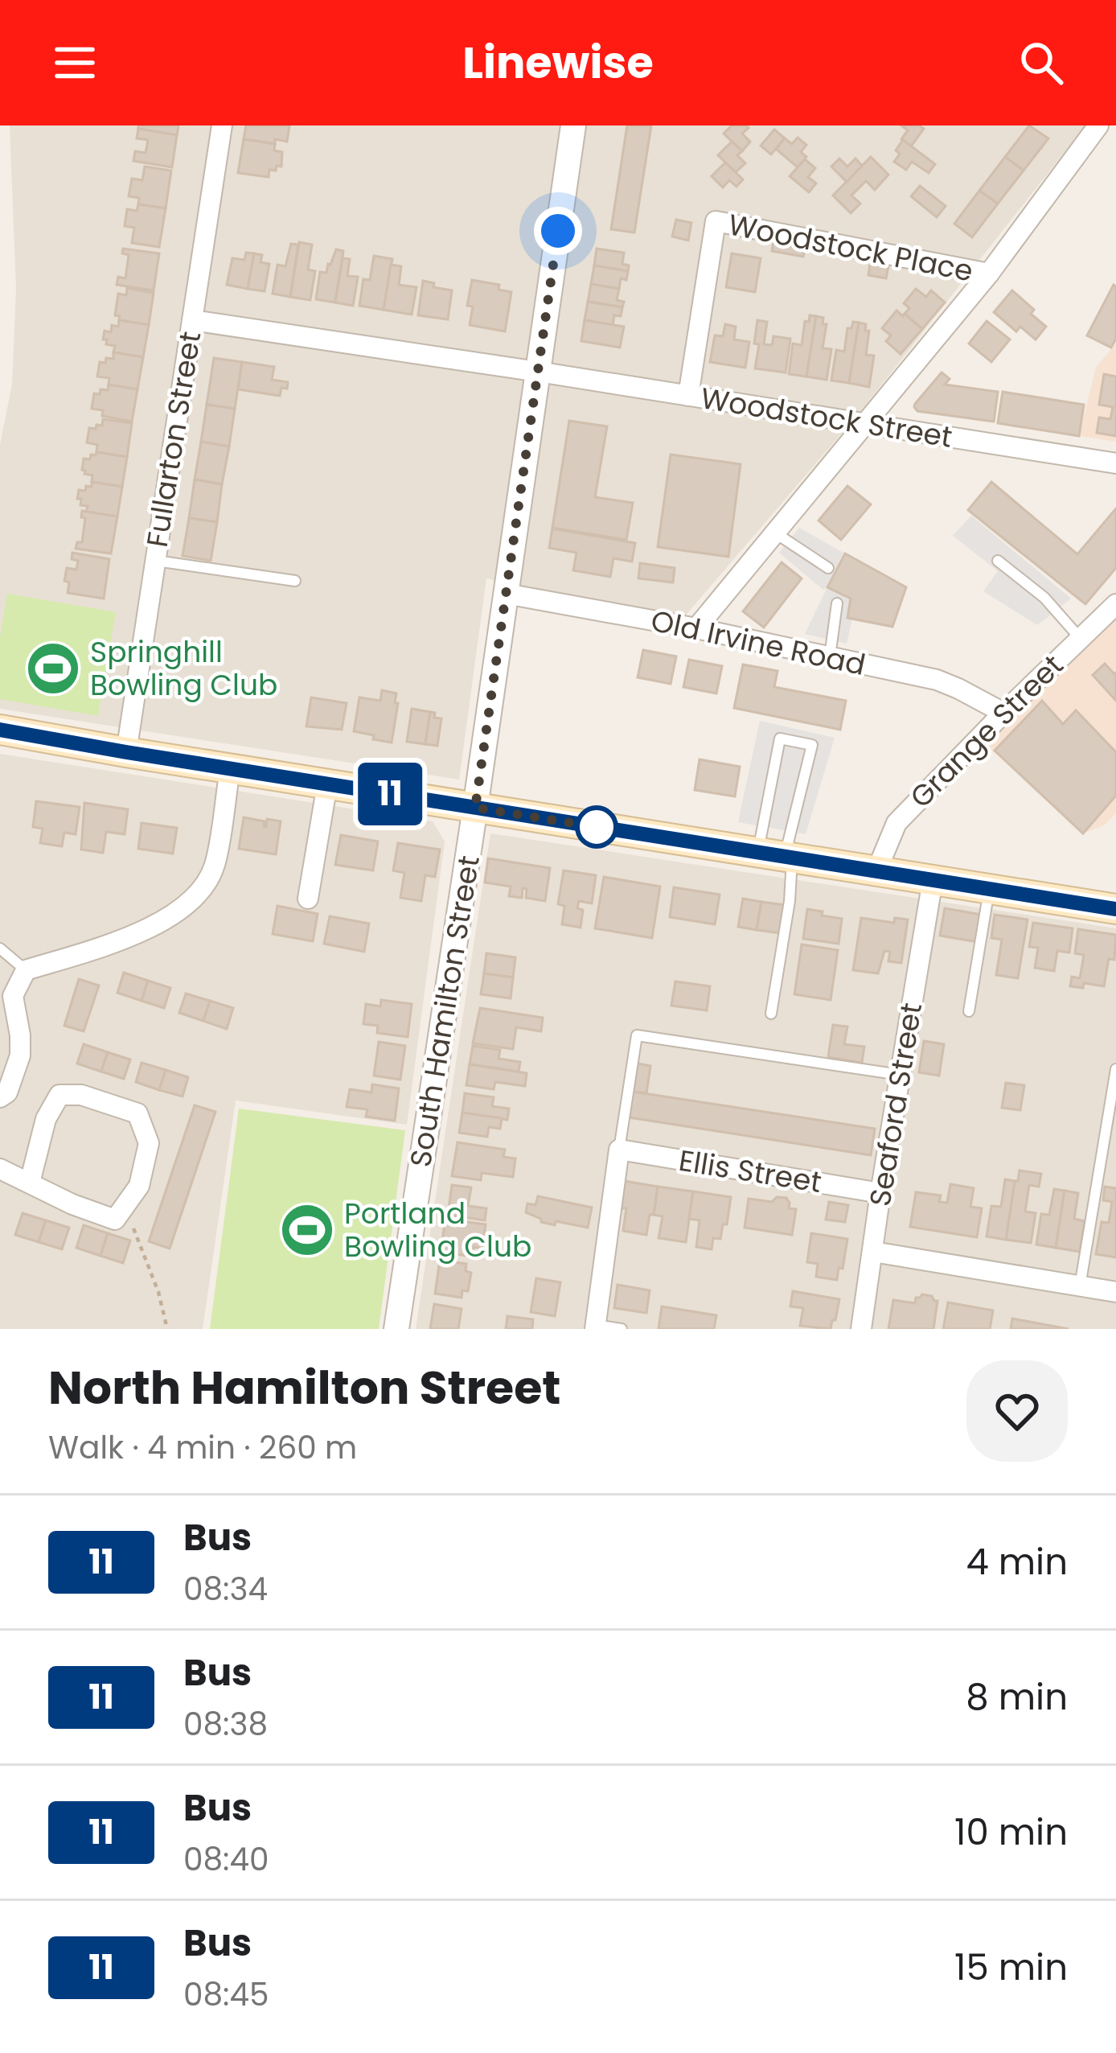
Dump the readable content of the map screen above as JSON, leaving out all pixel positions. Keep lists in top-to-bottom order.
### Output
{
  "streets": {
    "street": [
      "Woodstock Place",
      "Woodstock Street",
      "Fullarton Street",
      "Old Irvine Road",
      "Grange Street",
      "South Hamilton Street",
      "Seaford Street",
      "Ellis Street"
    ]
  },
  "crossings": [
    ["Woodstock Place", "Woodstock Street"],
    ["Woodstock Street", "Fullarton Street"],
    ["Woodstock Street", "South Hamilton Street"],
    ["Old Irvine Road", "Grange Street"],
    ["Old Irvine Road", "South Hamilton Street"],
    ["Seaford Street", "Ellis Street"]
  ],
  "places": {
    "sports": ["Springhill Bowling Club", "Portland Bowling Club"]
  },
  "lines": ["bus line 11"],
  "page": {
    "header": "Linewise",
    "on_map": "11",
    "heading": ["North Hamilton Street", "Walk · 4 min · 260 m"],
    "list": [
      {
        "mark": "11",
        "name": "Bus",
        "note": "08:34",
        "value": "4 min"
      },
      {
        "mark": "11",
        "name": "Bus",
        "note": "08:38",
        "value": "8 min"
      },
      {
        "mark": "11",
        "name": "Bus",
        "note": "08:40",
        "value": "10 min"
      },
      {
        "mark": "11",
        "name": "Bus",
        "note": "08:45",
        "value": "15 min"
      }
    ]
  }
}
